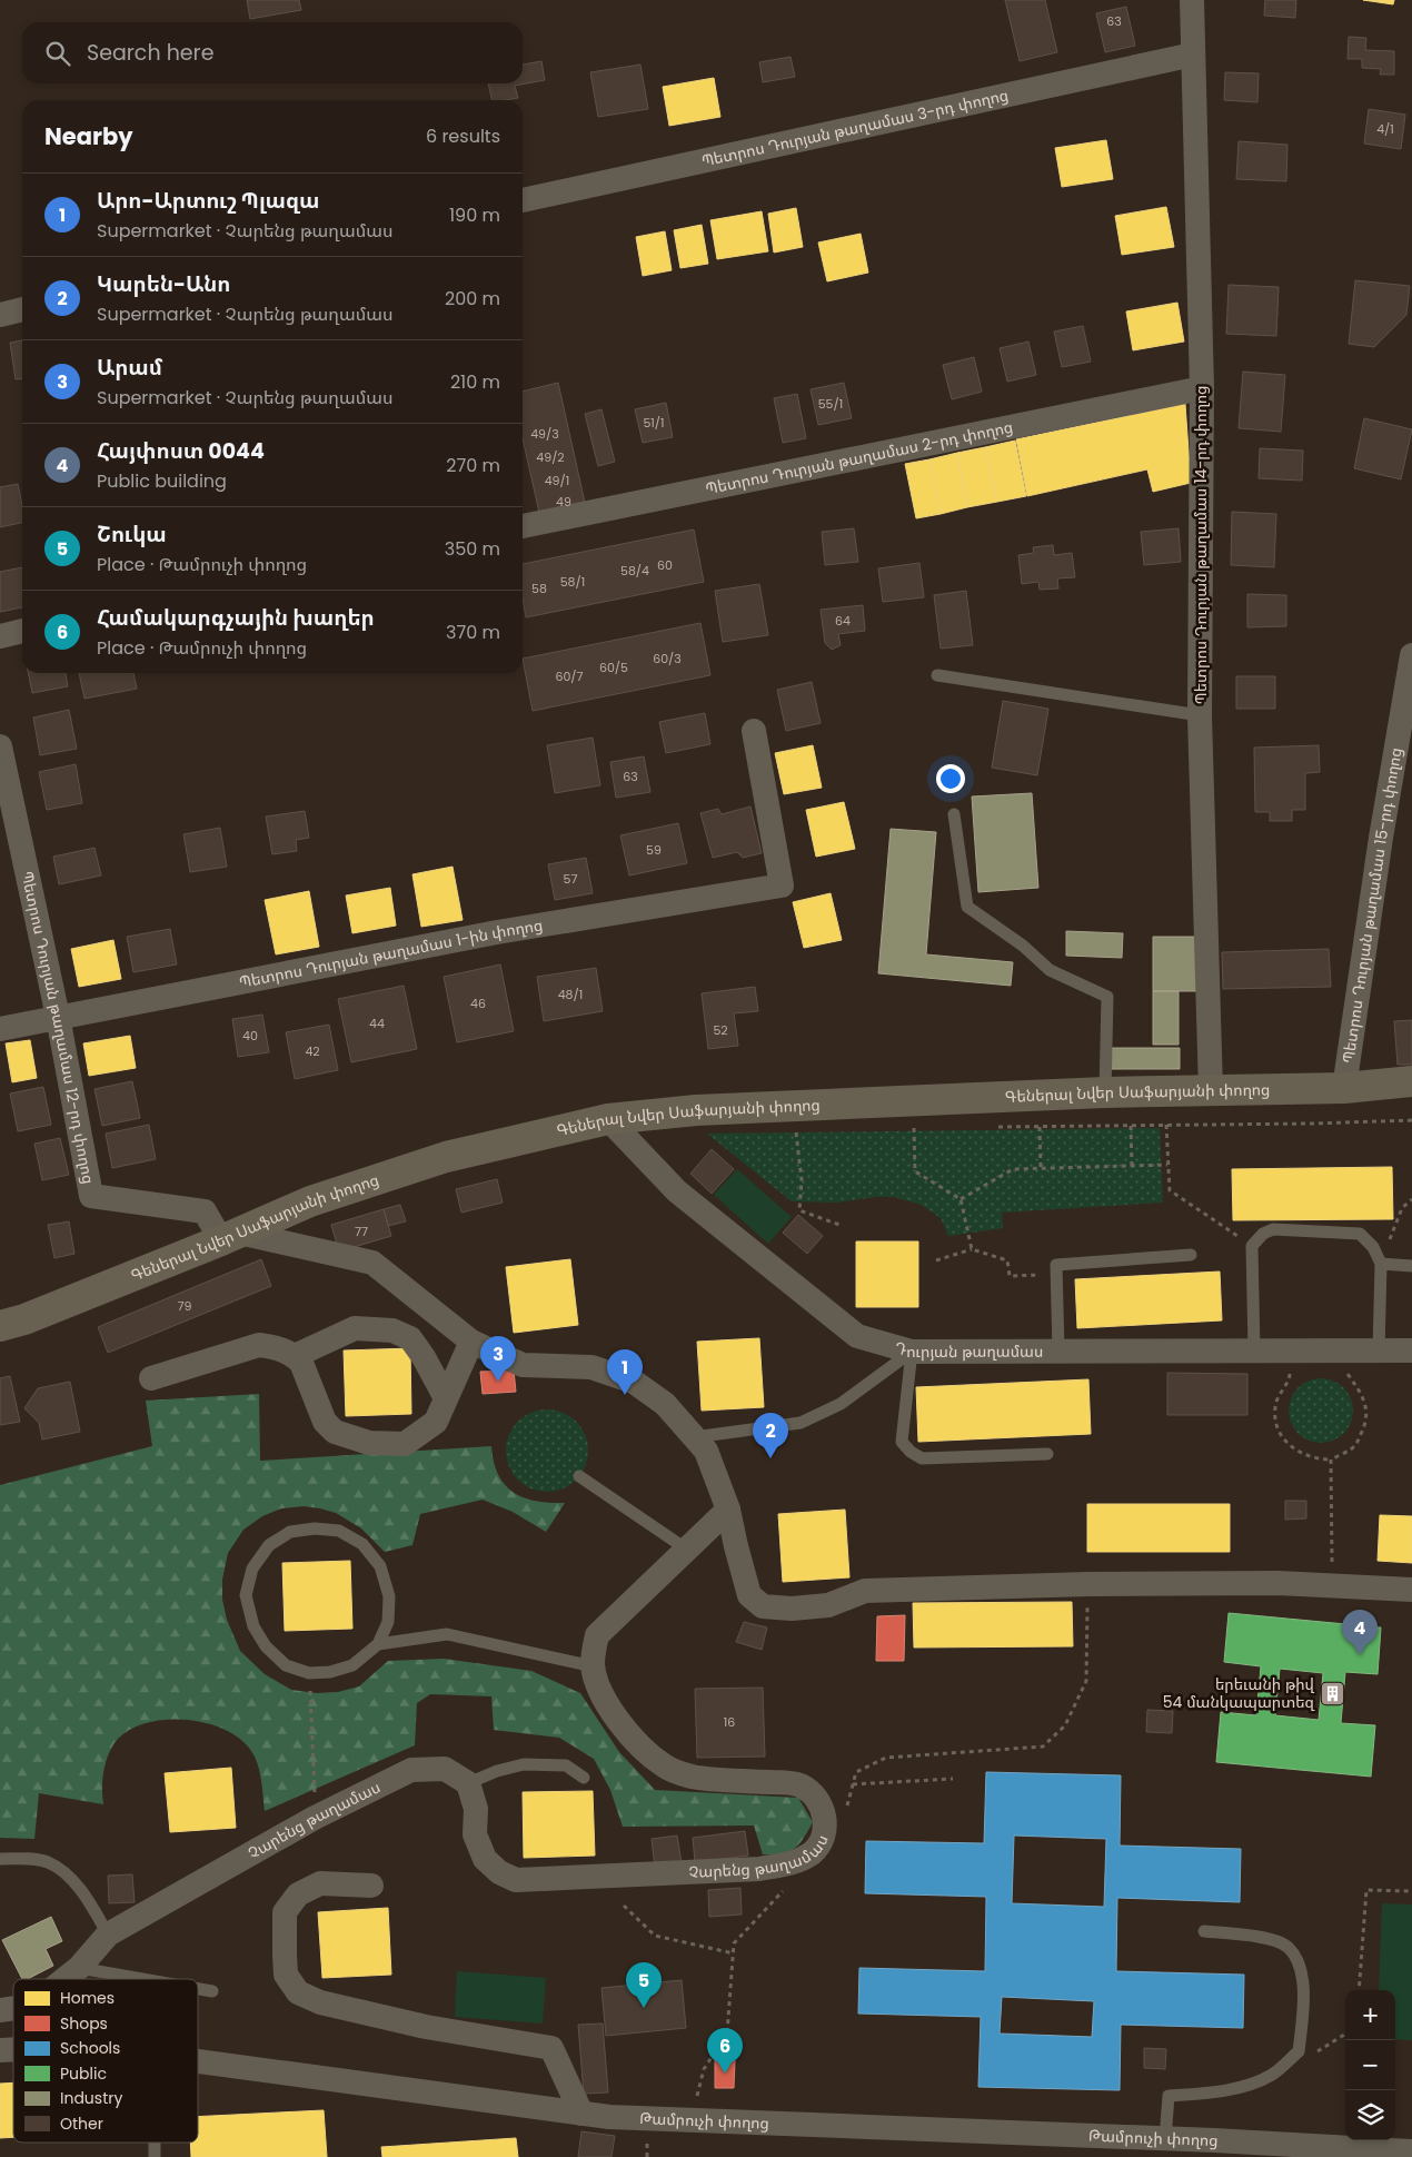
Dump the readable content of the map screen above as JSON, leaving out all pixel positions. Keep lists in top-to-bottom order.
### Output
{
  "streets": {
    "main road": ["Գեներալ Նվեր Սաֆարյանի փողոց"],
    "street": [
      "Պետրոս Դուրյան թաղամաս 3-րդ փողոց",
      "Պետրոս Դուրյան թաղամաս 2-րդ փողոց",
      "Պետրոս Դուրյան թաղամաս 14-րդ փողոց",
      "Պետրոս Դուրյան թաղամաս 15-րդ փողոց",
      "Պետրոս Դուրյան թաղամաս 1-ին փողոց",
      "Պետրոս Դուրյան թաղամաս 12-րդ փողոց",
      "Դուրյան թաղամաս",
      "Չարենց թաղամաս",
      "Թամրուչի փողոց"
    ]
  },
  "crossings": [
    ["Պետրոս Դուրյան թաղամաս 3-րդ փողոց", "Պետրոս Դուրյան թաղամաս 14-րդ փողոց"],
    ["Պետրոս Դուրյան թաղամաս 2-րդ փողոց", "Պետրոս Դուրյան թաղամաս 14-րդ փողոց"],
    ["Պետրոս Դուրյան թաղամաս 14-րդ փողոց", "Գեներալ Նվեր Սաֆարյանի փողոց"],
    ["Պետրոս Դուրյան թաղամաս 15-րդ փողոց", "Գեներալ Նվեր Սաֆարյանի փողոց"],
    ["Պետրոս Դուրյան թաղամաս 1-ին փողոց", "Պետրոս Դուրյան թաղամաս 12-րդ փողոց"],
    ["Պետրոս Դուրյան թաղամաս 12-րդ փողոց", "Գեներալ Նվեր Սաֆարյանի փողոց"],
    ["Գեներալ Նվեր Սաֆարյանի փողոց", "Դուրյան թաղամաս"]
  ],
  "places": {
    "building": ["երեւանի թիվ 54 մանկապարտեզ"]
  },
  "house_numbers": [
    "63",
    "4/1",
    "55/1",
    "51/1",
    "49/3",
    "49/2",
    "49/1",
    "49",
    "60",
    "58/4",
    "58/1",
    "58",
    "64",
    "60/3",
    "60/5",
    "60/7",
    "63",
    "59",
    "57",
    "48/1",
    "46",
    "44",
    "52",
    "40",
    "42",
    "77",
    "79",
    "16"
  ],
  "legend": [
    "Homes",
    "Shops",
    "Schools",
    "Public",
    "Industry",
    "Other"
  ],
  "page": {
    "search": "Search here",
    "heading": ["Nearby", "6 results"],
    "list": [
      {
        "mark": "1",
        "name": "Արո-Արտուշ Պլազա",
        "note": "Supermarket · Չարենց թաղամաս",
        "value": "190 m"
      },
      {
        "mark": "2",
        "name": "Կարեն-Անո",
        "note": "Supermarket · Չարենց թաղամաս",
        "value": "200 m"
      },
      {
        "mark": "3",
        "name": "Արամ",
        "note": "Supermarket · Չարենց թաղամաս",
        "value": "210 m"
      },
      {
        "mark": "4",
        "name": "Հայփոստ 0044",
        "note": "Public building",
        "value": "270 m"
      },
      {
        "mark": "5",
        "name": "Շուկա",
        "note": "Place · Թամրուչի փողոց",
        "value": "350 m"
      },
      {
        "mark": "6",
        "name": "Համակարգչային խաղեր",
        "note": "Place · Թամրուչի փողոց",
        "value": "370 m"
      }
    ],
    "pins": [
      "3",
      "1",
      "2",
      "4",
      "5",
      "6"
    ],
    "map_buttons": ["+", "−"]
  }
}
